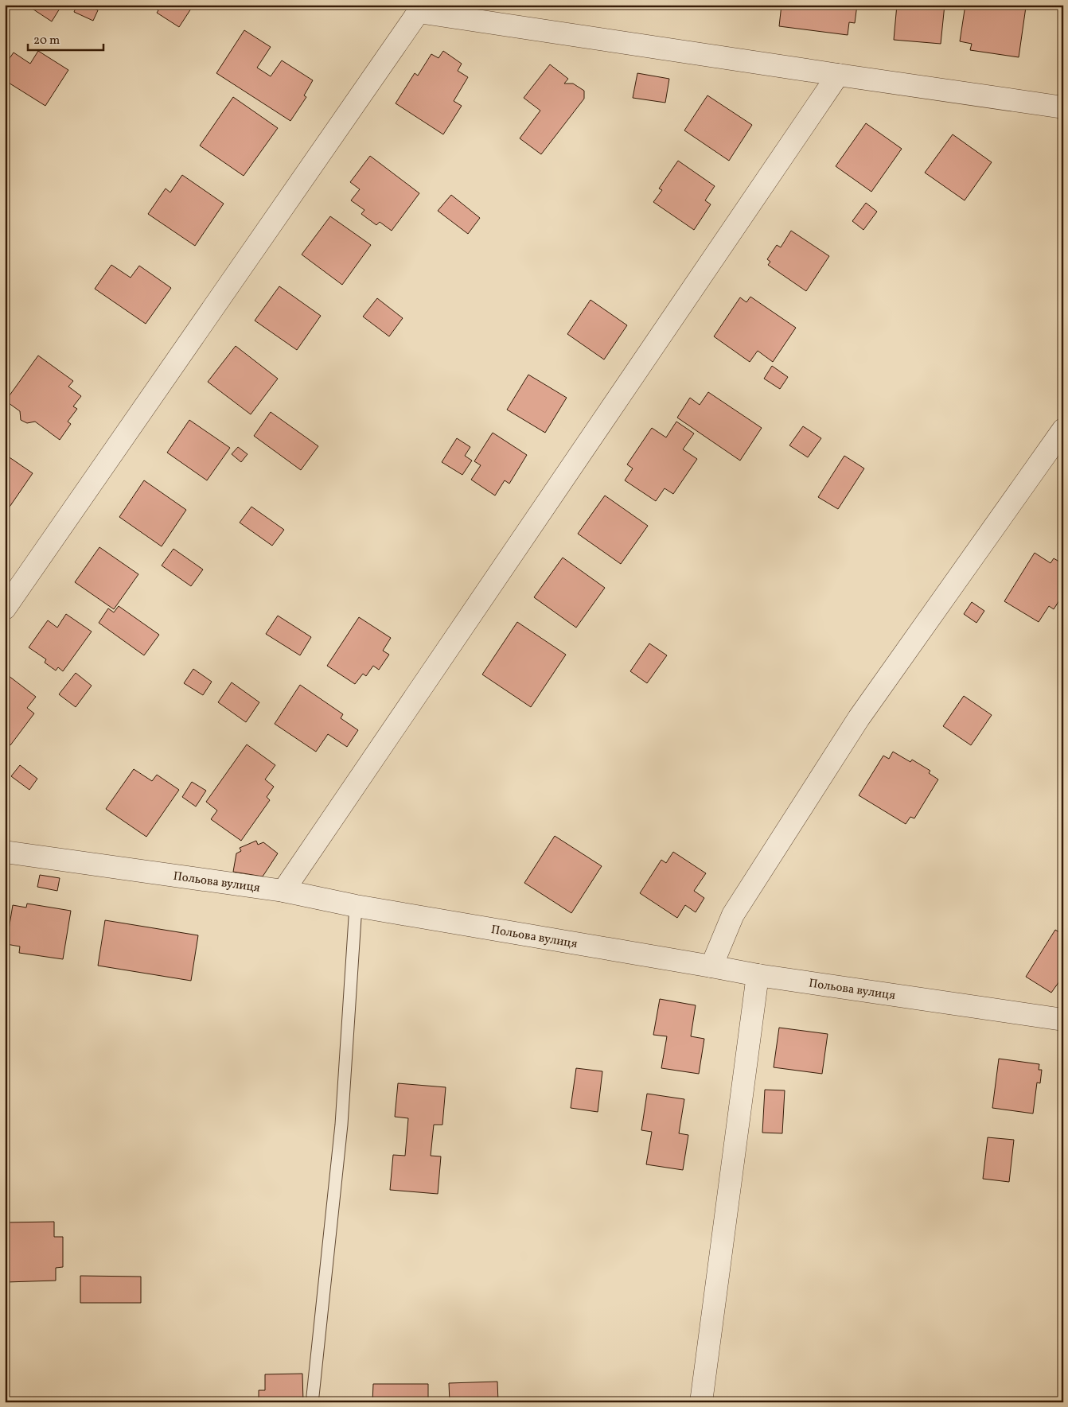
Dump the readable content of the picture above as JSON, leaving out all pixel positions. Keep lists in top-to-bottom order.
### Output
{
  "streets": {
    "street": ["Польова вулиця"]
  },
  "scale_bar": "20 m"
}
